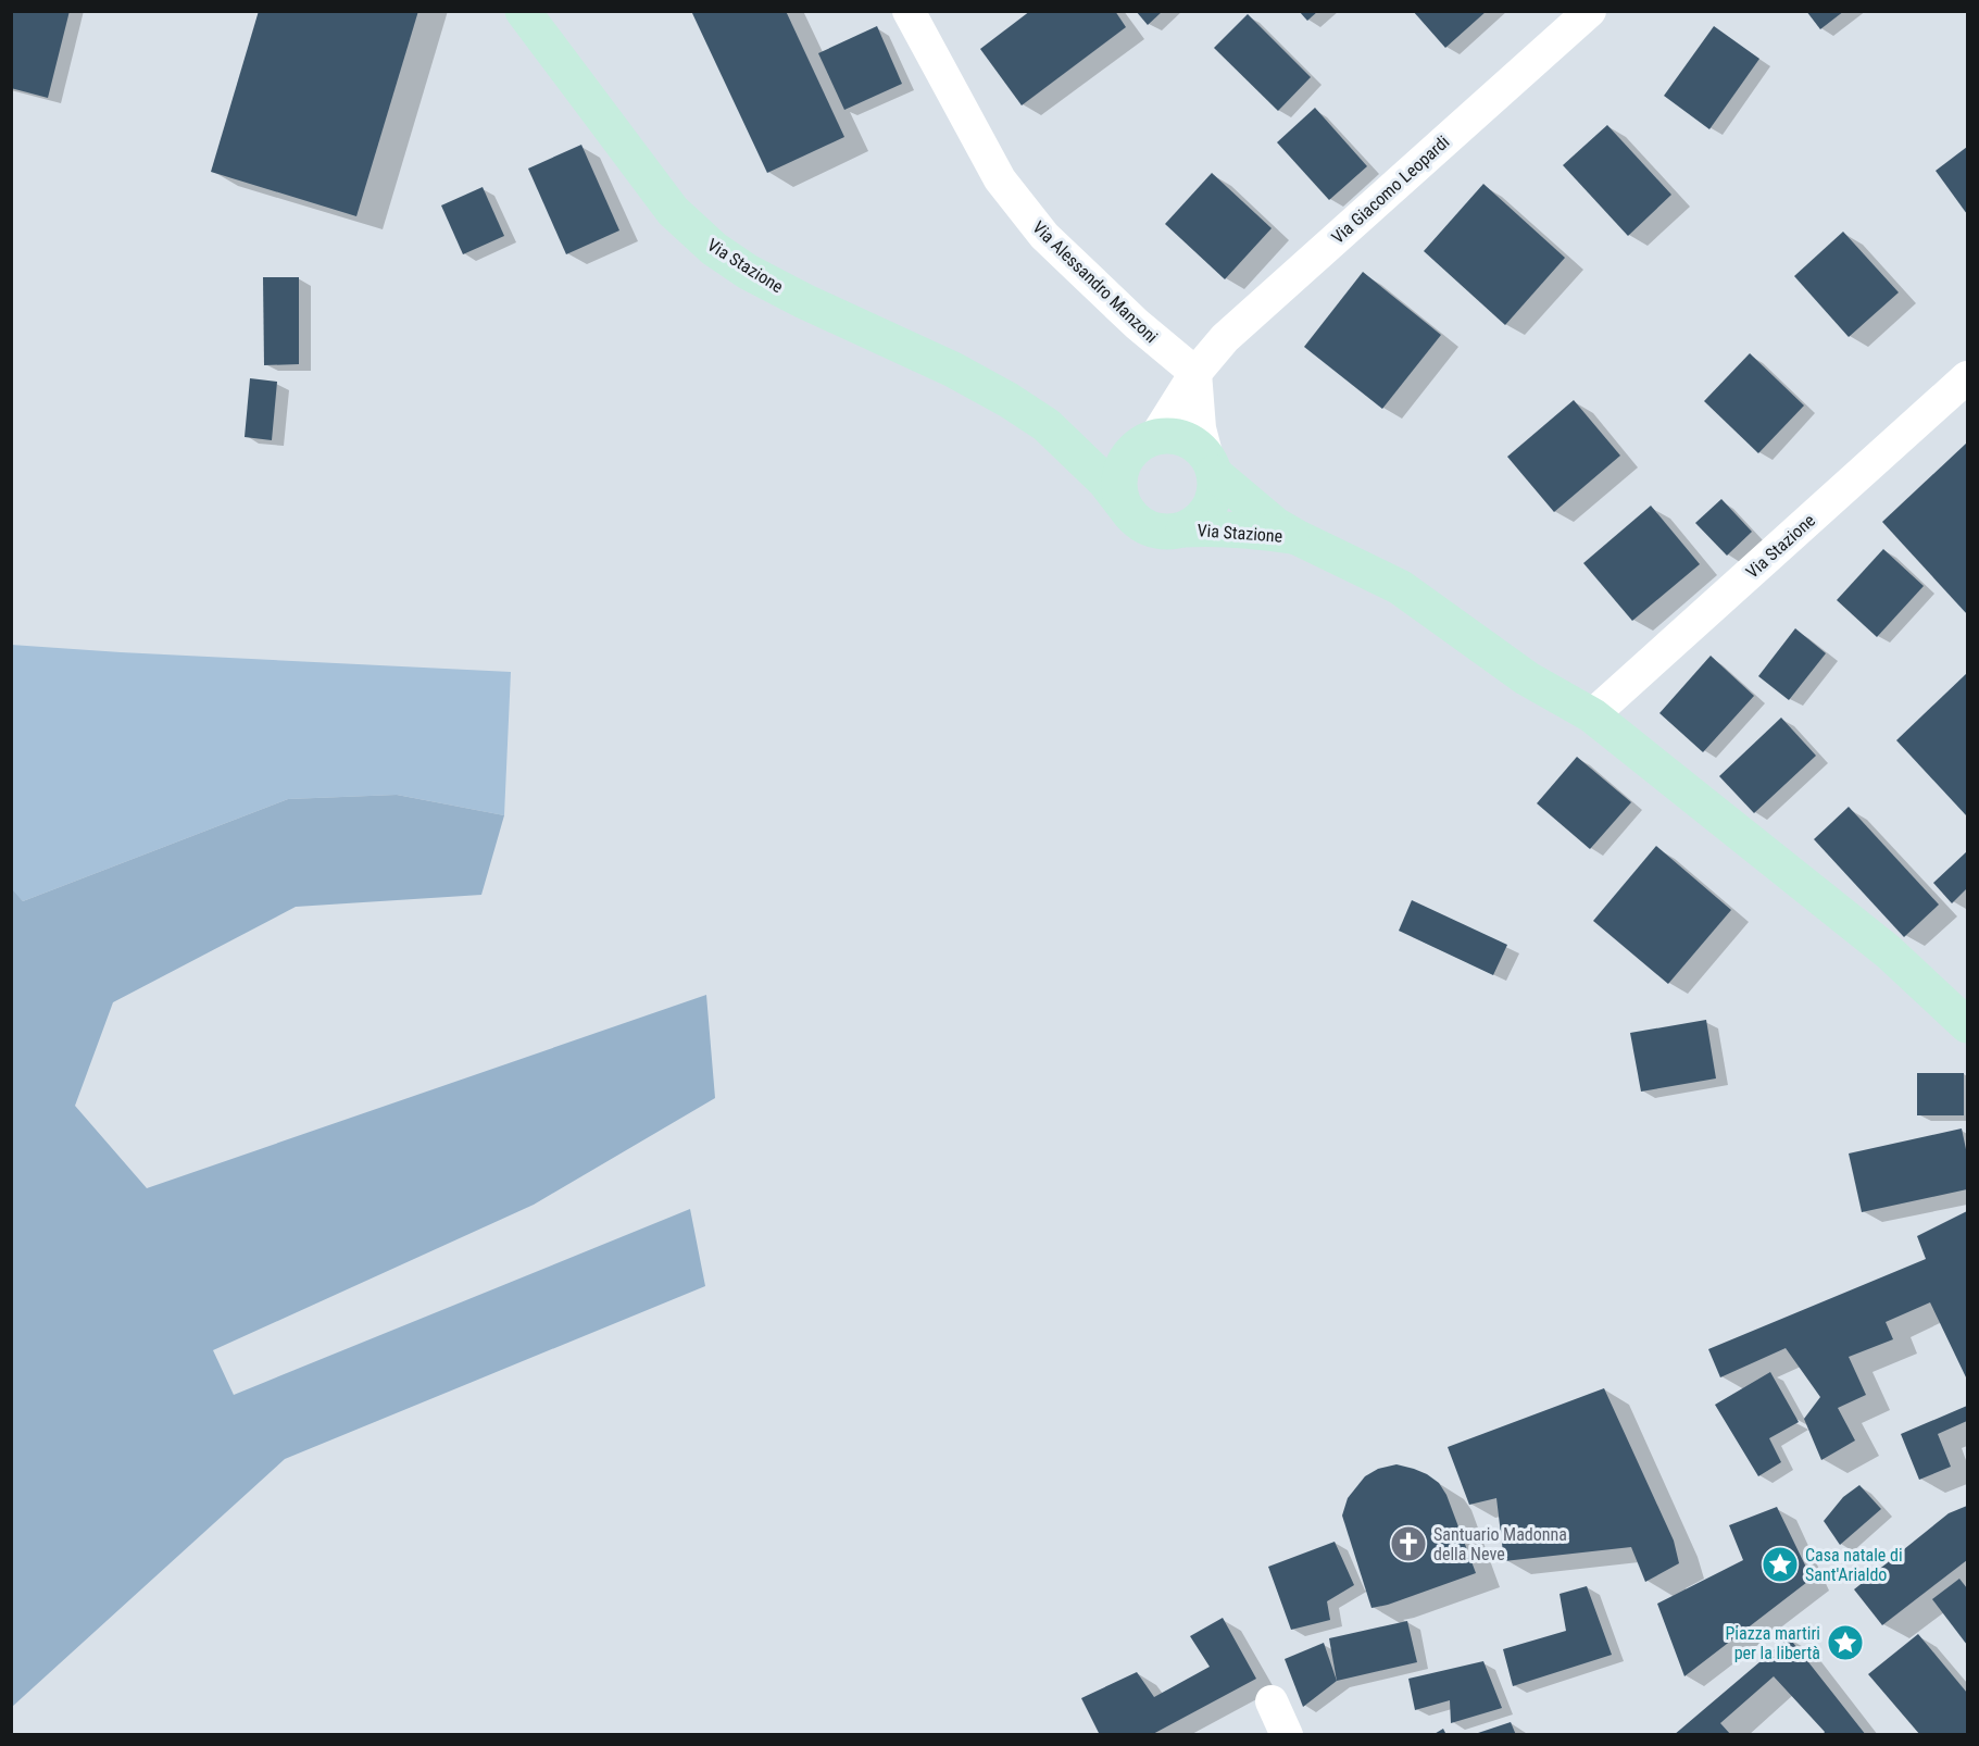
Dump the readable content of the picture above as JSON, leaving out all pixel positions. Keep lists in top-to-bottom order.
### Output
{
  "streets": {
    "main road": ["Via Stazione"],
    "street": ["Via Giacomo Leopardi", "Via Alessandro Manzoni"]
  },
  "crossings": [
    ["Via Giacomo Leopardi", "Via Stazione"],
    ["Via Giacomo Leopardi", "Via Alessandro Manzoni"]
  ],
  "places": {
    "church": ["Santuario Madonna della Neve"],
    "place": ["Casa natale di Sant'Arialdo", "Piazza martiri per la libertà"]
  }
}
